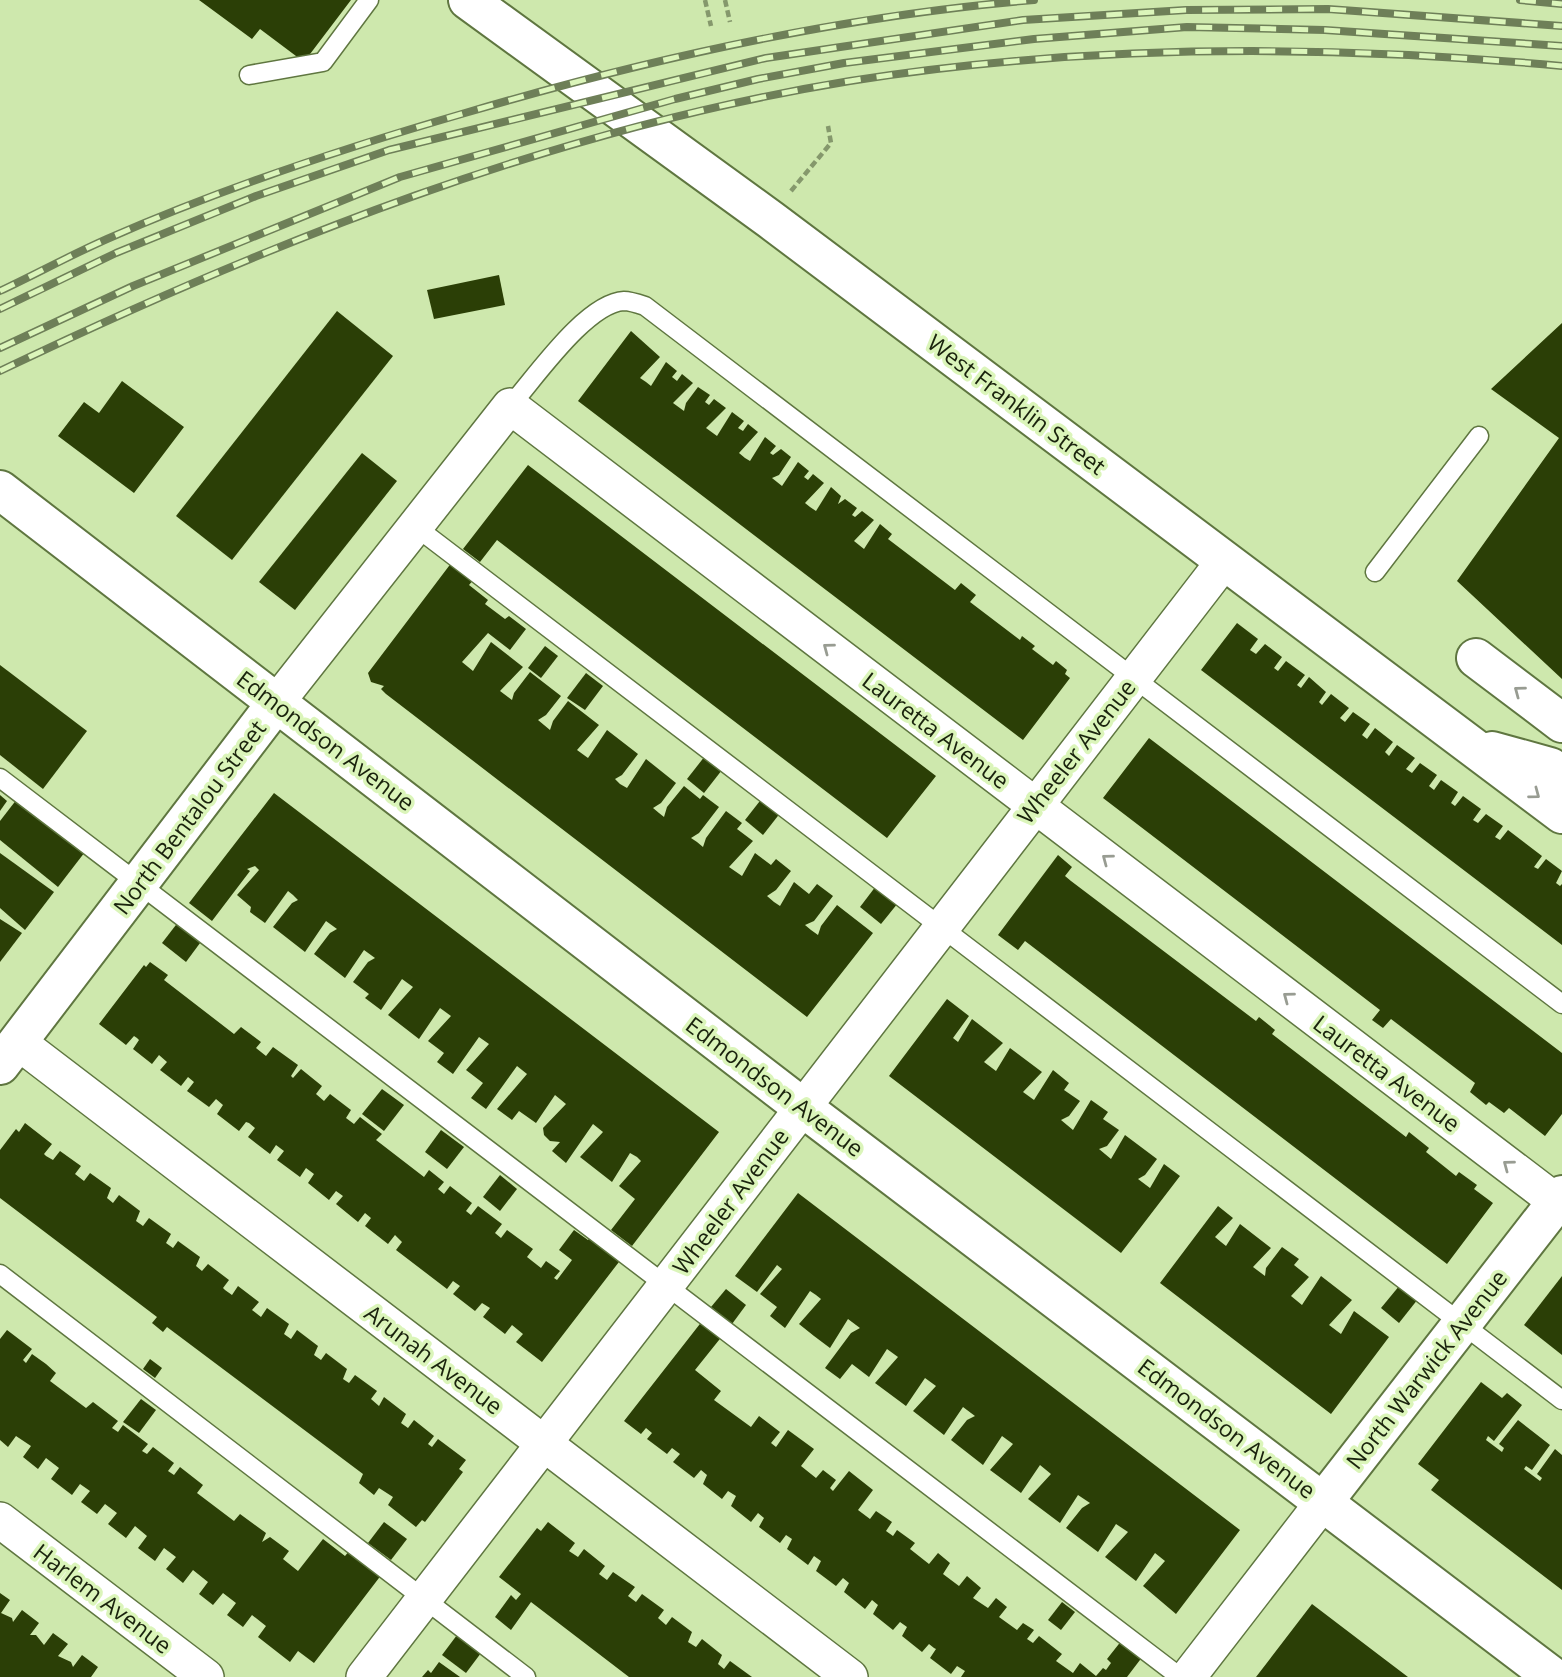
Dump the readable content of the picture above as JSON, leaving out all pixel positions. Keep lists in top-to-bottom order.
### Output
{
  "streets": {
    "main road": [
      "West Franklin Street",
      "Edmondson Avenue",
      "North Bentalou Street",
      "North Warwick Avenue"
    ],
    "street": [
      "Lauretta Avenue",
      "Wheeler Avenue",
      "Arunah Avenue",
      "Harlem Avenue"
    ]
  },
  "crossings": [
    ["West Franklin Street", "Wheeler Avenue"],
    ["Lauretta Avenue", "Wheeler Avenue"],
    ["Lauretta Avenue", "North Bentalou Street"],
    ["Lauretta Avenue", "North Warwick Avenue"],
    ["Edmondson Avenue", "Wheeler Avenue"],
    ["Edmondson Avenue", "North Bentalou Street"],
    ["Edmondson Avenue", "North Warwick Avenue"],
    ["Wheeler Avenue", "Arunah Avenue"],
    ["North Bentalou Street", "Arunah Avenue"]
  ],
  "one_way": ["Lauretta Avenue"]
}
